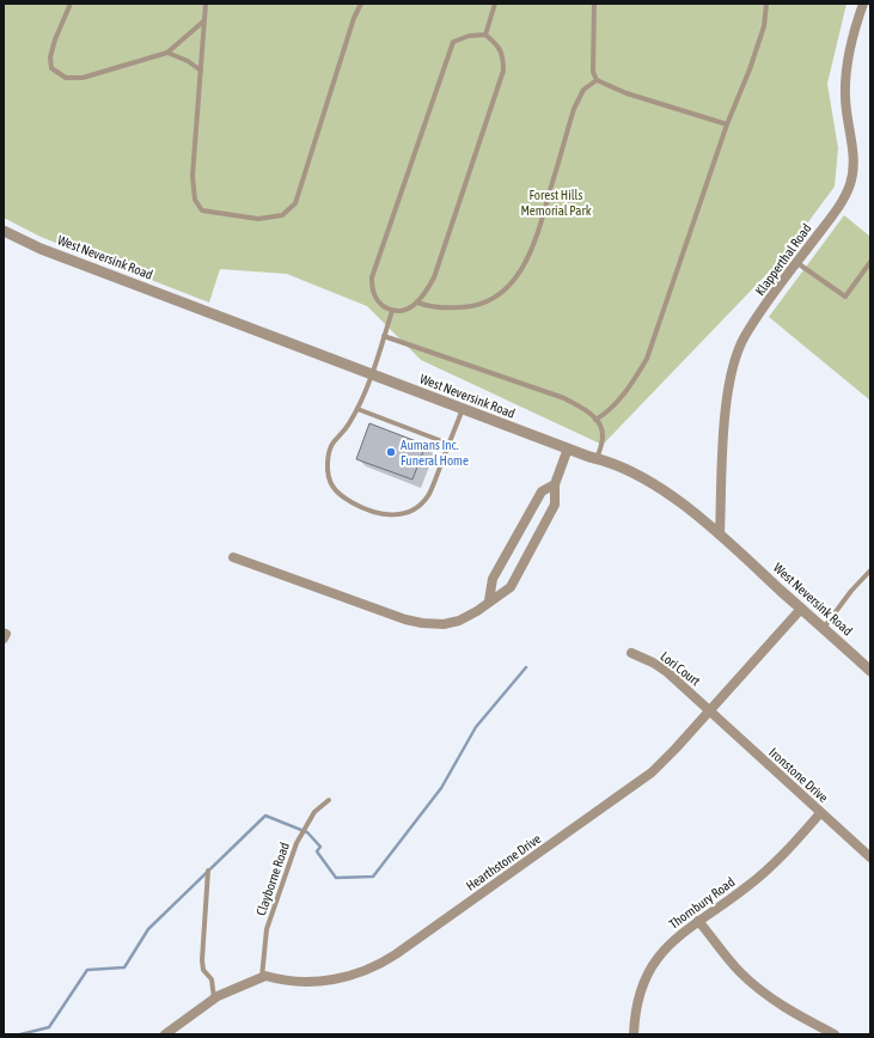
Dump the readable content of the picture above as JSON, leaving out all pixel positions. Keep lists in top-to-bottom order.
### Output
{
  "streets": {
    "street": [
      "West Neversink Road",
      "Klapperthal Road",
      "Lori Court",
      "Ironstone Drive",
      "Hearthstone Drive",
      "Thornbury Road"
    ],
    "lane": ["Clayborne Road"]
  },
  "crossings": [
    ["West Neversink Road", "Klapperthal Road"],
    ["West Neversink Road", "Hearthstone Drive"],
    ["Lori Court", "Ironstone Drive"],
    ["Lori Court", "Hearthstone Drive"],
    ["Ironstone Drive", "Hearthstone Drive"],
    ["Ironstone Drive", "Thornbury Road"],
    ["Hearthstone Drive", "Clayborne Road"]
  ],
  "parks": ["Forest Hills Memorial Park"],
  "places": ["Aumans Inc. Funeral Home"]
}
